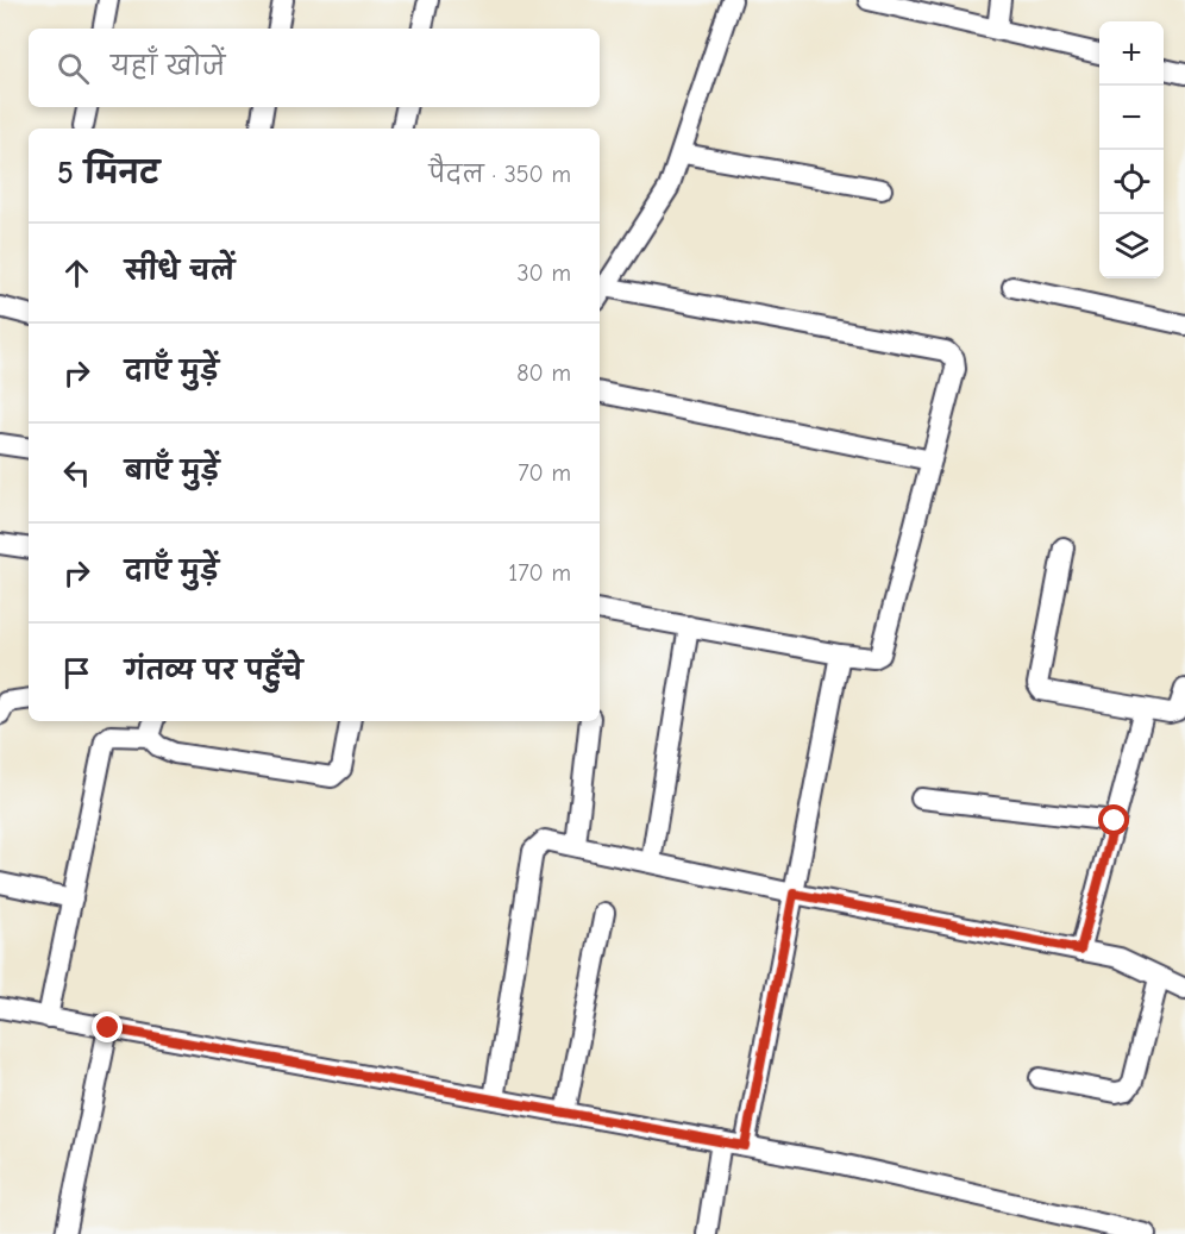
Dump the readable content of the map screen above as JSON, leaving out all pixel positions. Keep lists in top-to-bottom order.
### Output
{
  "page": {
    "map_buttons": ["+", "−"],
    "search": "यहाँ खोजें",
    "heading": ["5 मिनट", "पैदल · 350 m"],
    "list": [
      ["सीधे चलें", "30 m"],
      ["दाएँ मुड़ें", "80 m"],
      ["बाएँ मुड़ें", "70 m"],
      ["दाएँ मुड़ें", "170 m"],
      "गंतव्य पर पहुँचे"
    ]
  }
}
